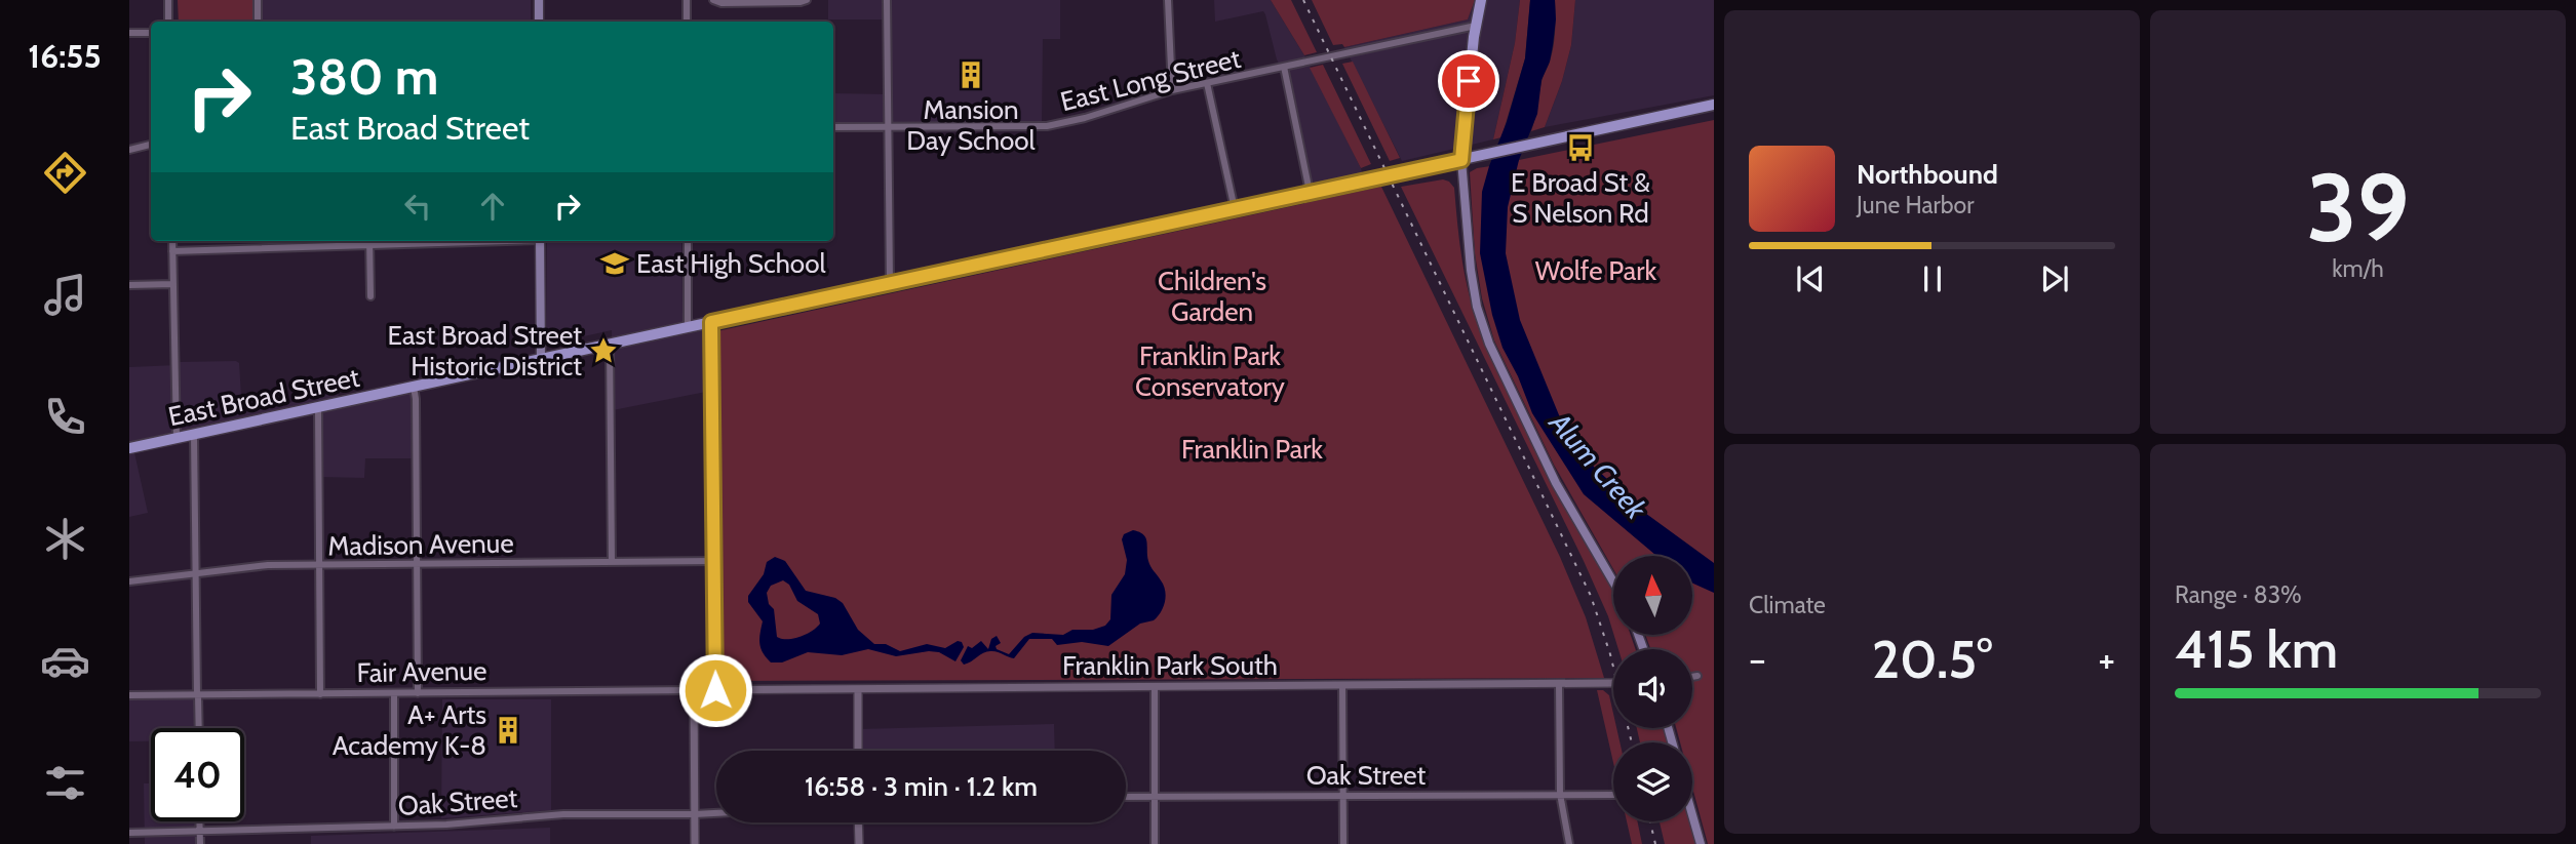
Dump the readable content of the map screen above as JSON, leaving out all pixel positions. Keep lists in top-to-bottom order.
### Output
{
  "streets": {
    "main road": ["East Broad Street"],
    "street": [
      "East Long Street",
      "Madison Avenue",
      "Franklin Park South",
      "Fair Avenue",
      "Oak Street"
    ]
  },
  "crossings": [
    ["Franklin Park South", "Fair Avenue"]
  ],
  "water": ["Alum Creek"],
  "parks": [
    "Wolfe Park",
    "Children's Garden",
    "Franklin Park Conservatory",
    "Franklin Park"
  ],
  "places": {
    "building": ["Mansion Day School", "A+ Arts Academy K-8"],
    "bus stop": ["E Broad St & S Nelson Rd"],
    "school or university": ["East High School"],
    "place": ["East Broad Street Historic District"]
  },
  "north": "top",
  "page": {
    "tabs": "16:55",
    "tile": [
      ["39", "km/h"],
      "Climate",
      ["Range · 83%", "415 km"]
    ],
    "turn": ["380 m", "East Broad Street"],
    "song": ["Northbound", "June Harbor"],
    "heat": ["−", "20.5°", "+"],
    "limit": "40",
    "trip": "16:58 · 3 min · 1.2 km"
  }
}
